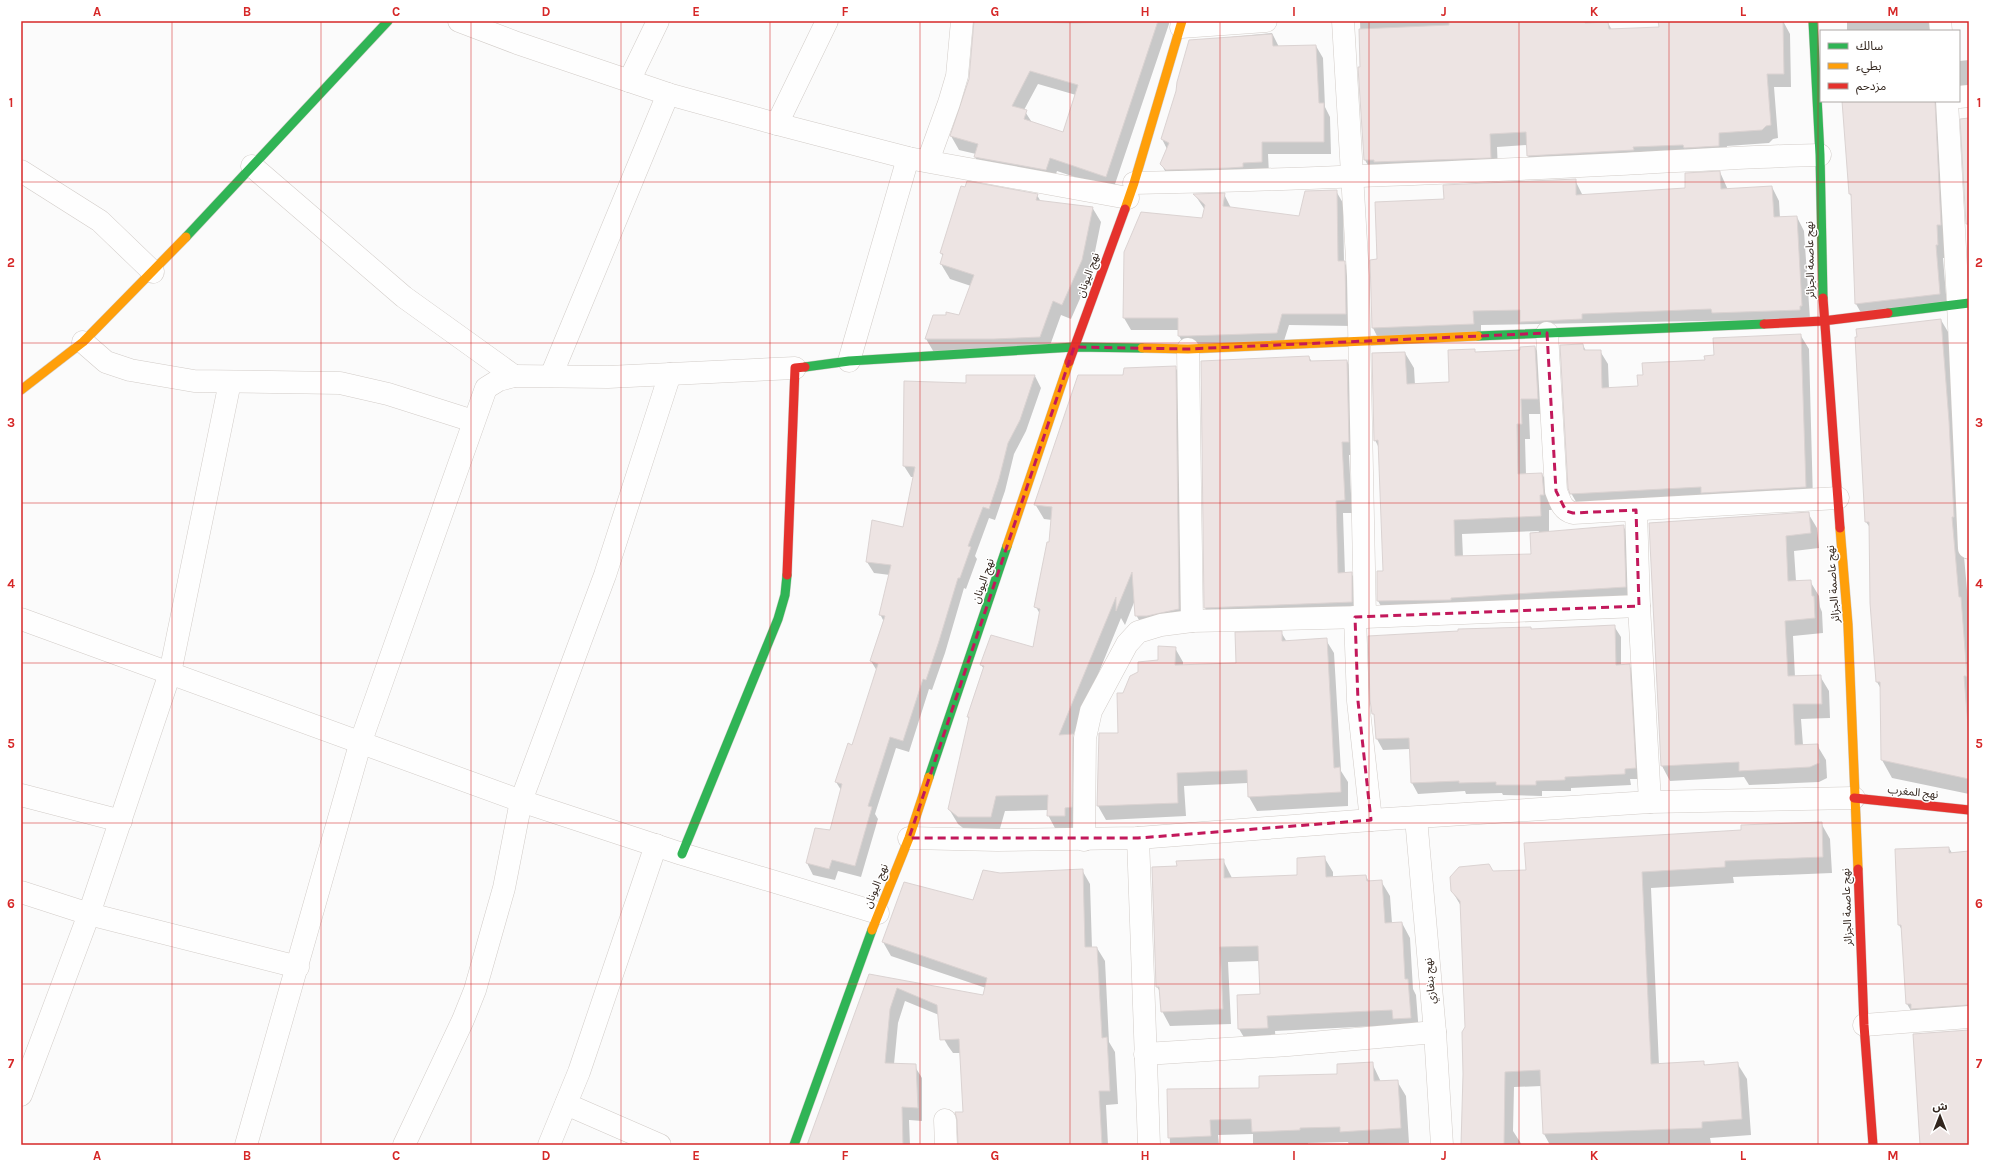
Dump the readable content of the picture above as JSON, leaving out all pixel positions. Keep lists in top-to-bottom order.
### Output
{
  "streets": {
    "street": [
      "نهج عاصمة الجزائر",
      "نهج اليونان",
      "نهج المغرب",
      "نهج بنغازي"
    ]
  },
  "crossings": [
    ["نهج عاصمة الجزائر", "نهج المغرب"]
  ],
  "legend": ["سالك", "بطيء", "مزدحم"],
  "north": "top",
  "grid": {
    "columns": [
      "A",
      "B",
      "C",
      "D",
      "E",
      "F",
      "G",
      "H",
      "I",
      "J",
      "K",
      "L",
      "M"
    ],
    "rows": [
      "1",
      "2",
      "3",
      "4",
      "5",
      "6",
      "7"
    ]
  }
}
